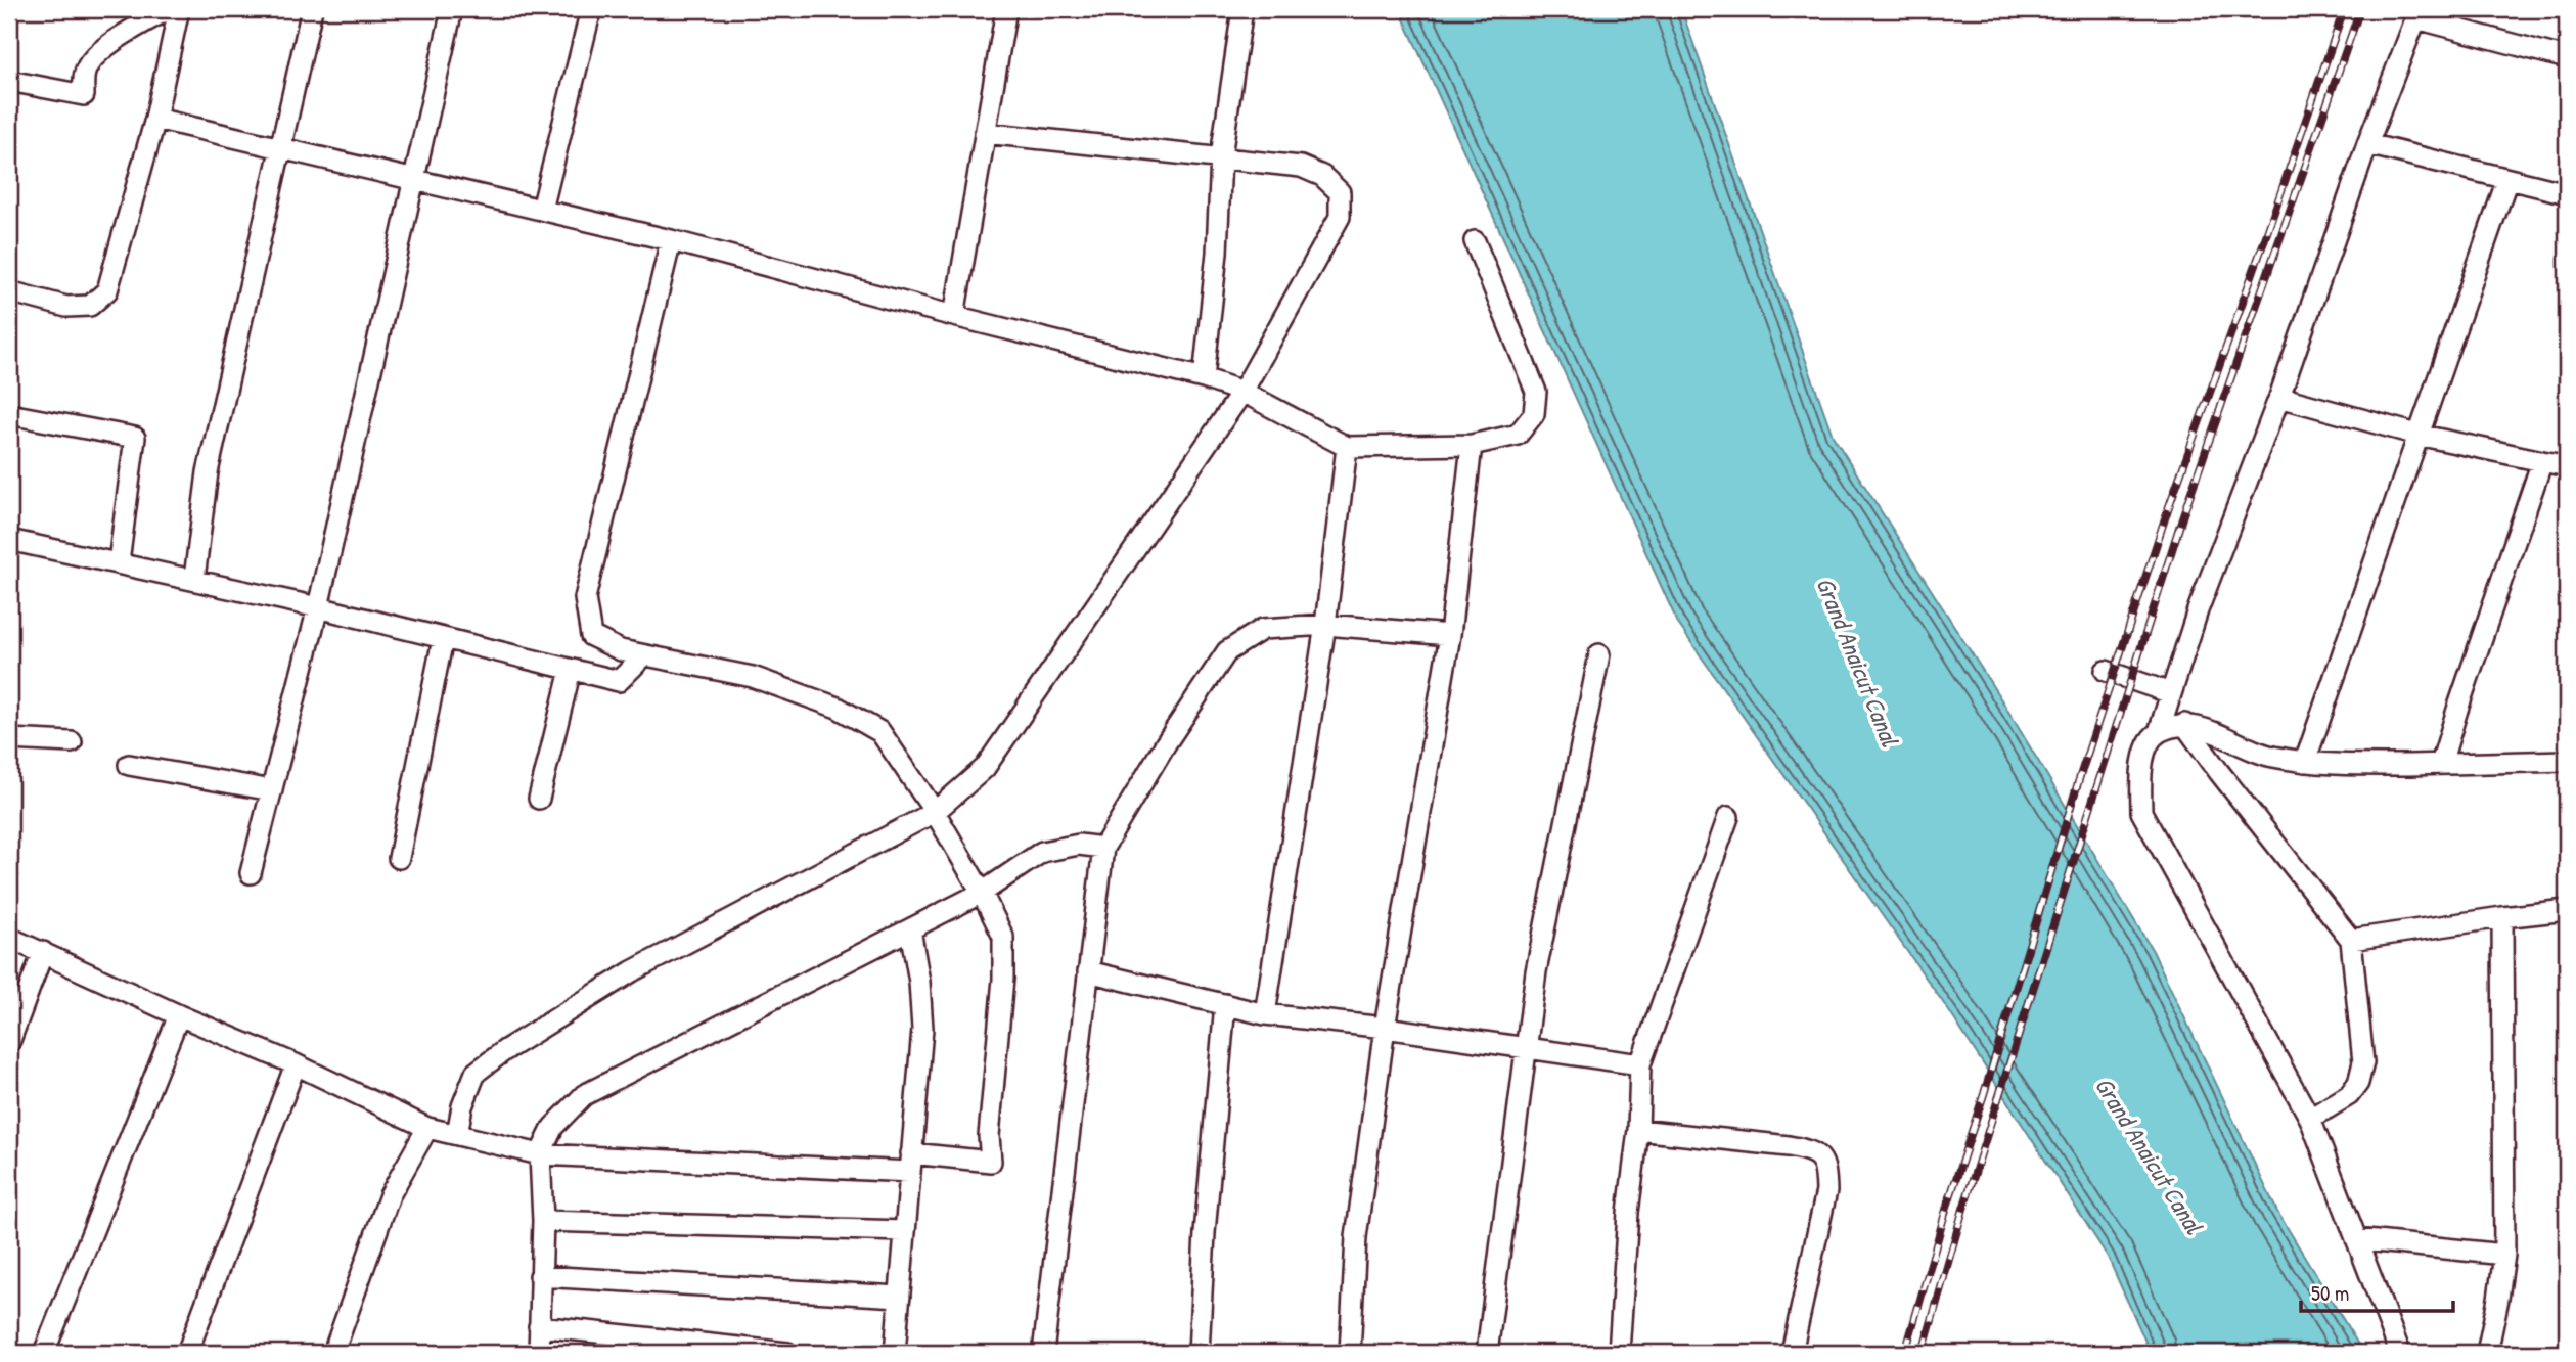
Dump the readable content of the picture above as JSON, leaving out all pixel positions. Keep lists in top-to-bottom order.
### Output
{
  "water": ["Grand Anaicut Canal"],
  "scale_bar": "50 m"
}
